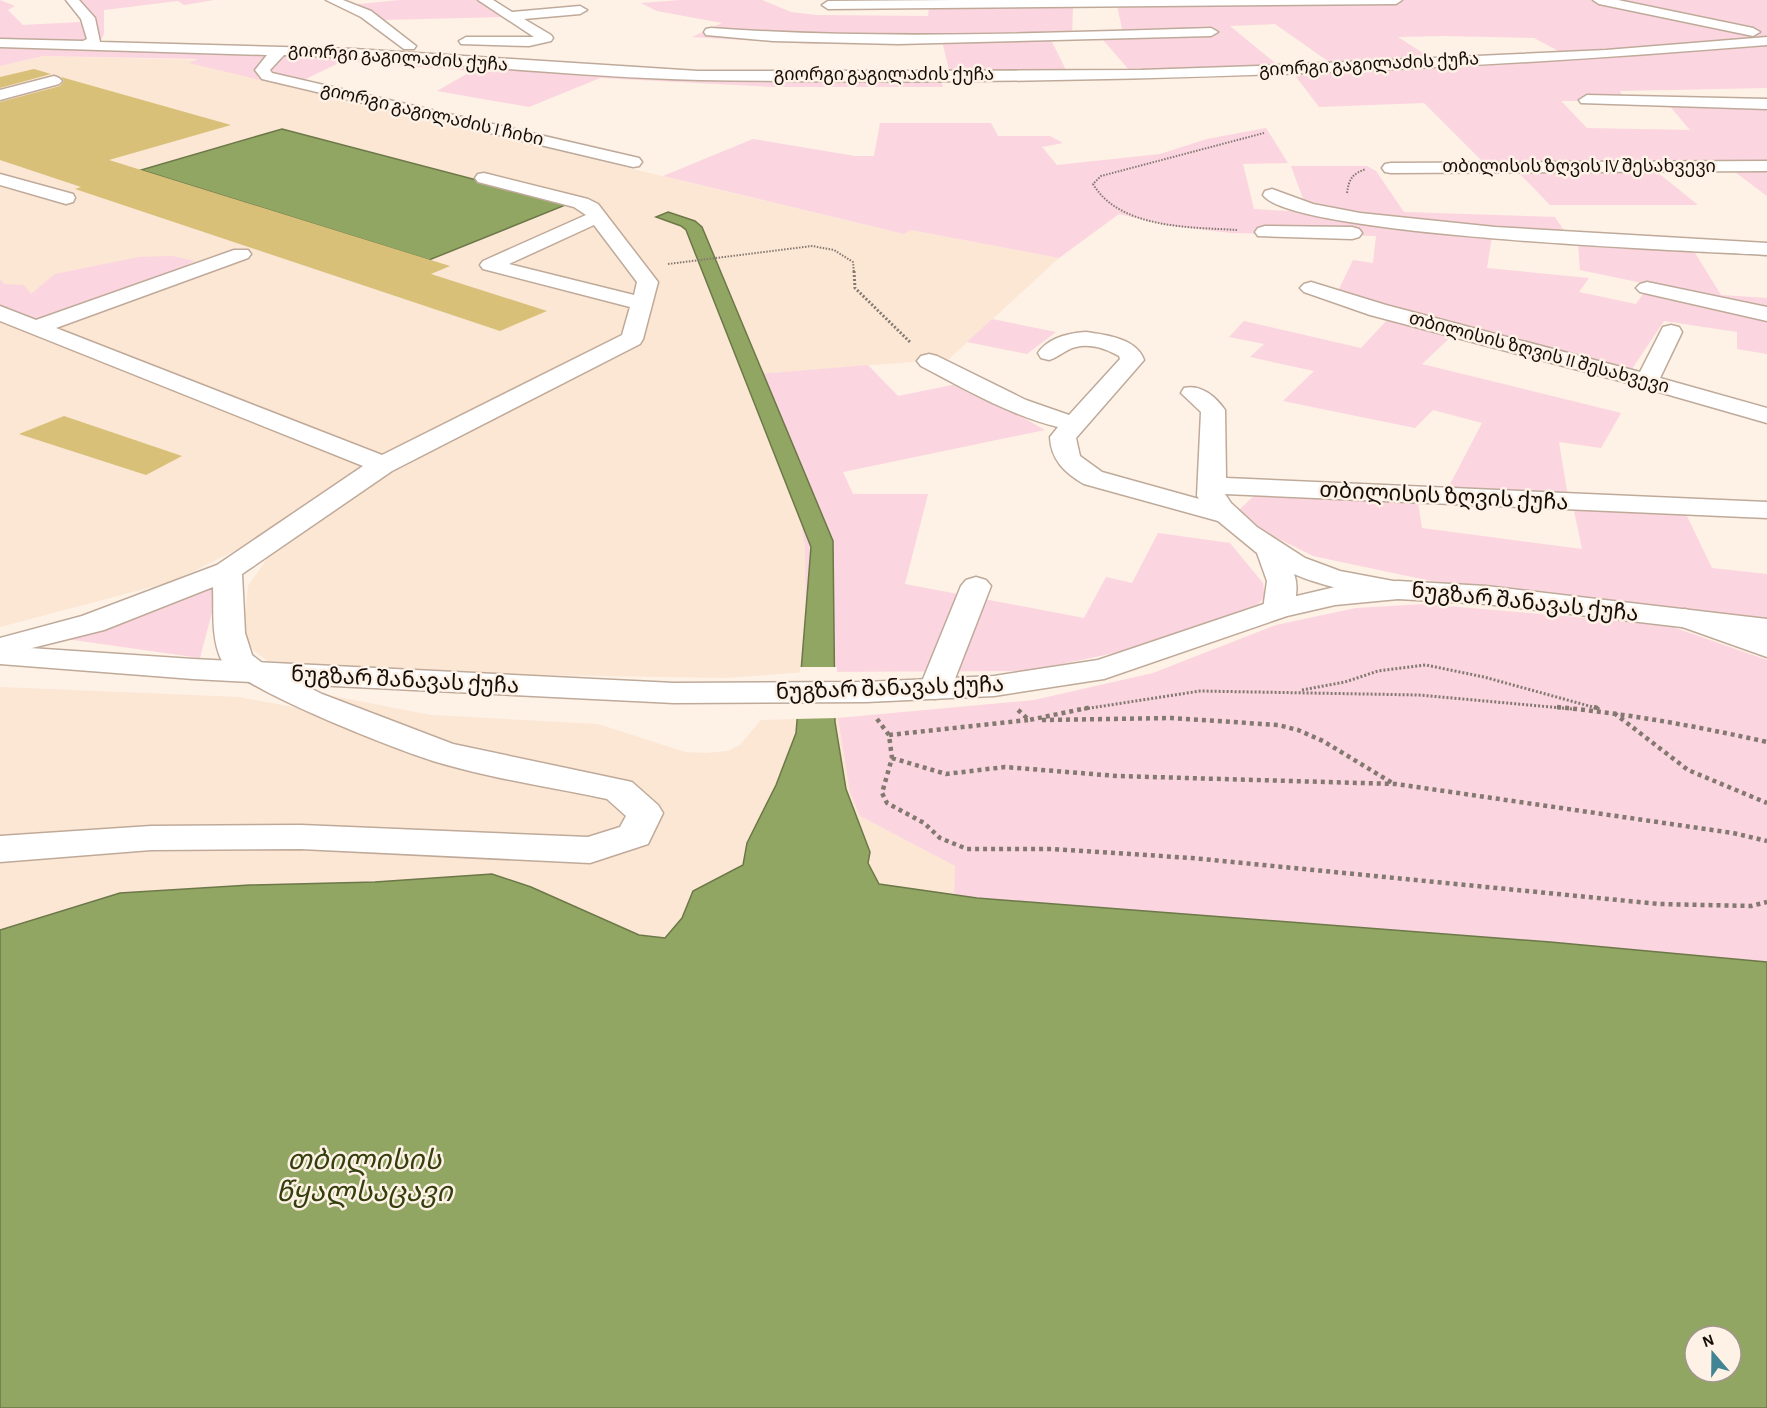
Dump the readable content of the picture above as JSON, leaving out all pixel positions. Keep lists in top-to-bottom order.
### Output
{
  "streets": {
    "street": [
      "გიორგი გაგილაძის ქუჩა",
      "გიორგი გაგილაძის I ჩიხი",
      "თბილისის ზღვის IV შესახვევი",
      "თბილისის ზღვის II შესახვევი",
      "თბილისის ზღვის ქუჩა",
      "ნუგზარ შანავას ქუჩა"
    ]
  },
  "crossings": [
    ["გიორგი გაგილაძის ქუჩა", "გიორგი გაგილაძის I ჩიხი"]
  ],
  "water": ["თბილისის წყალსაცავი"],
  "north": "top"
}
